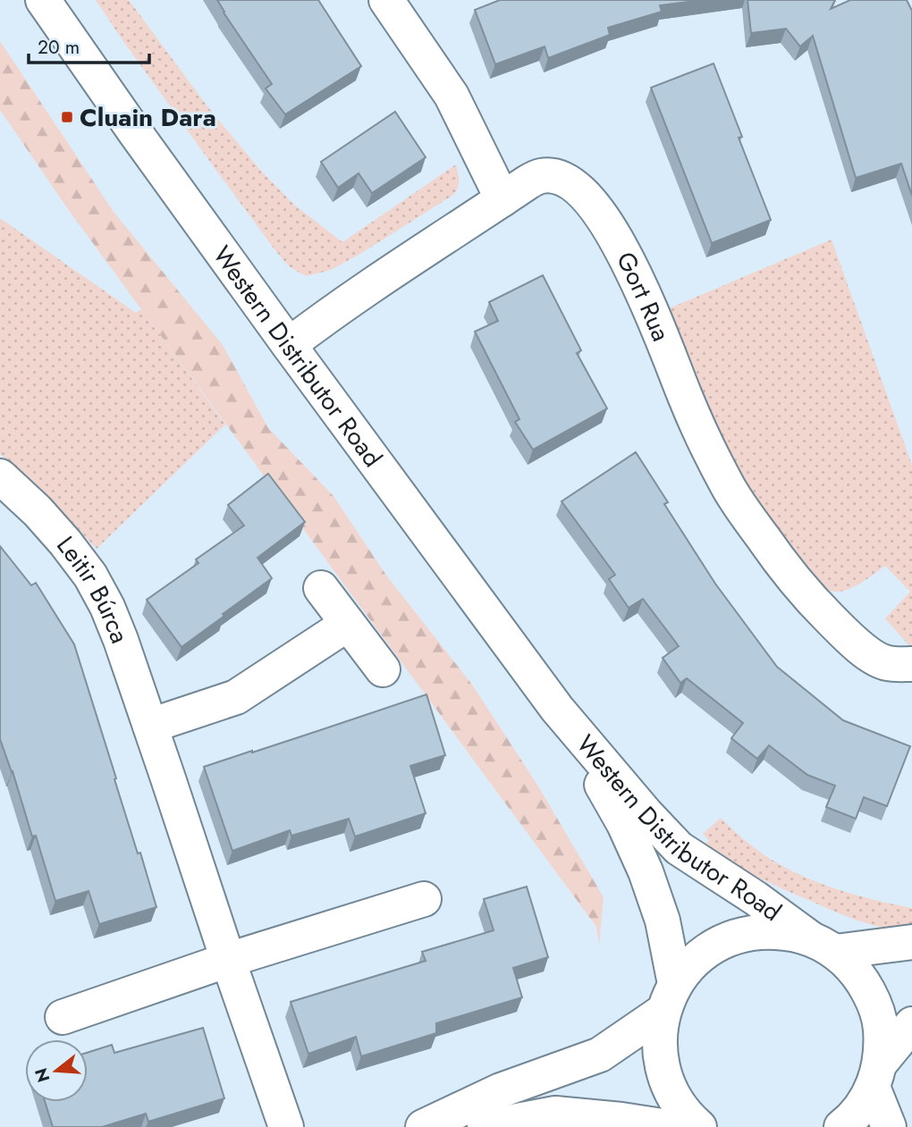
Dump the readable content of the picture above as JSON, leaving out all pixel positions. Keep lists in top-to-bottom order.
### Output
{
  "streets": {
    "street": ["Gort Rua", "Western Distributor Road", "Leitir Búrca"]
  },
  "crossings": [
    ["Gort Rua", "Western Distributor Road"]
  ],
  "places": {
    "transit": ["Cluain Dara"]
  },
  "scale_bar": "20 m",
  "north": "left"
}
